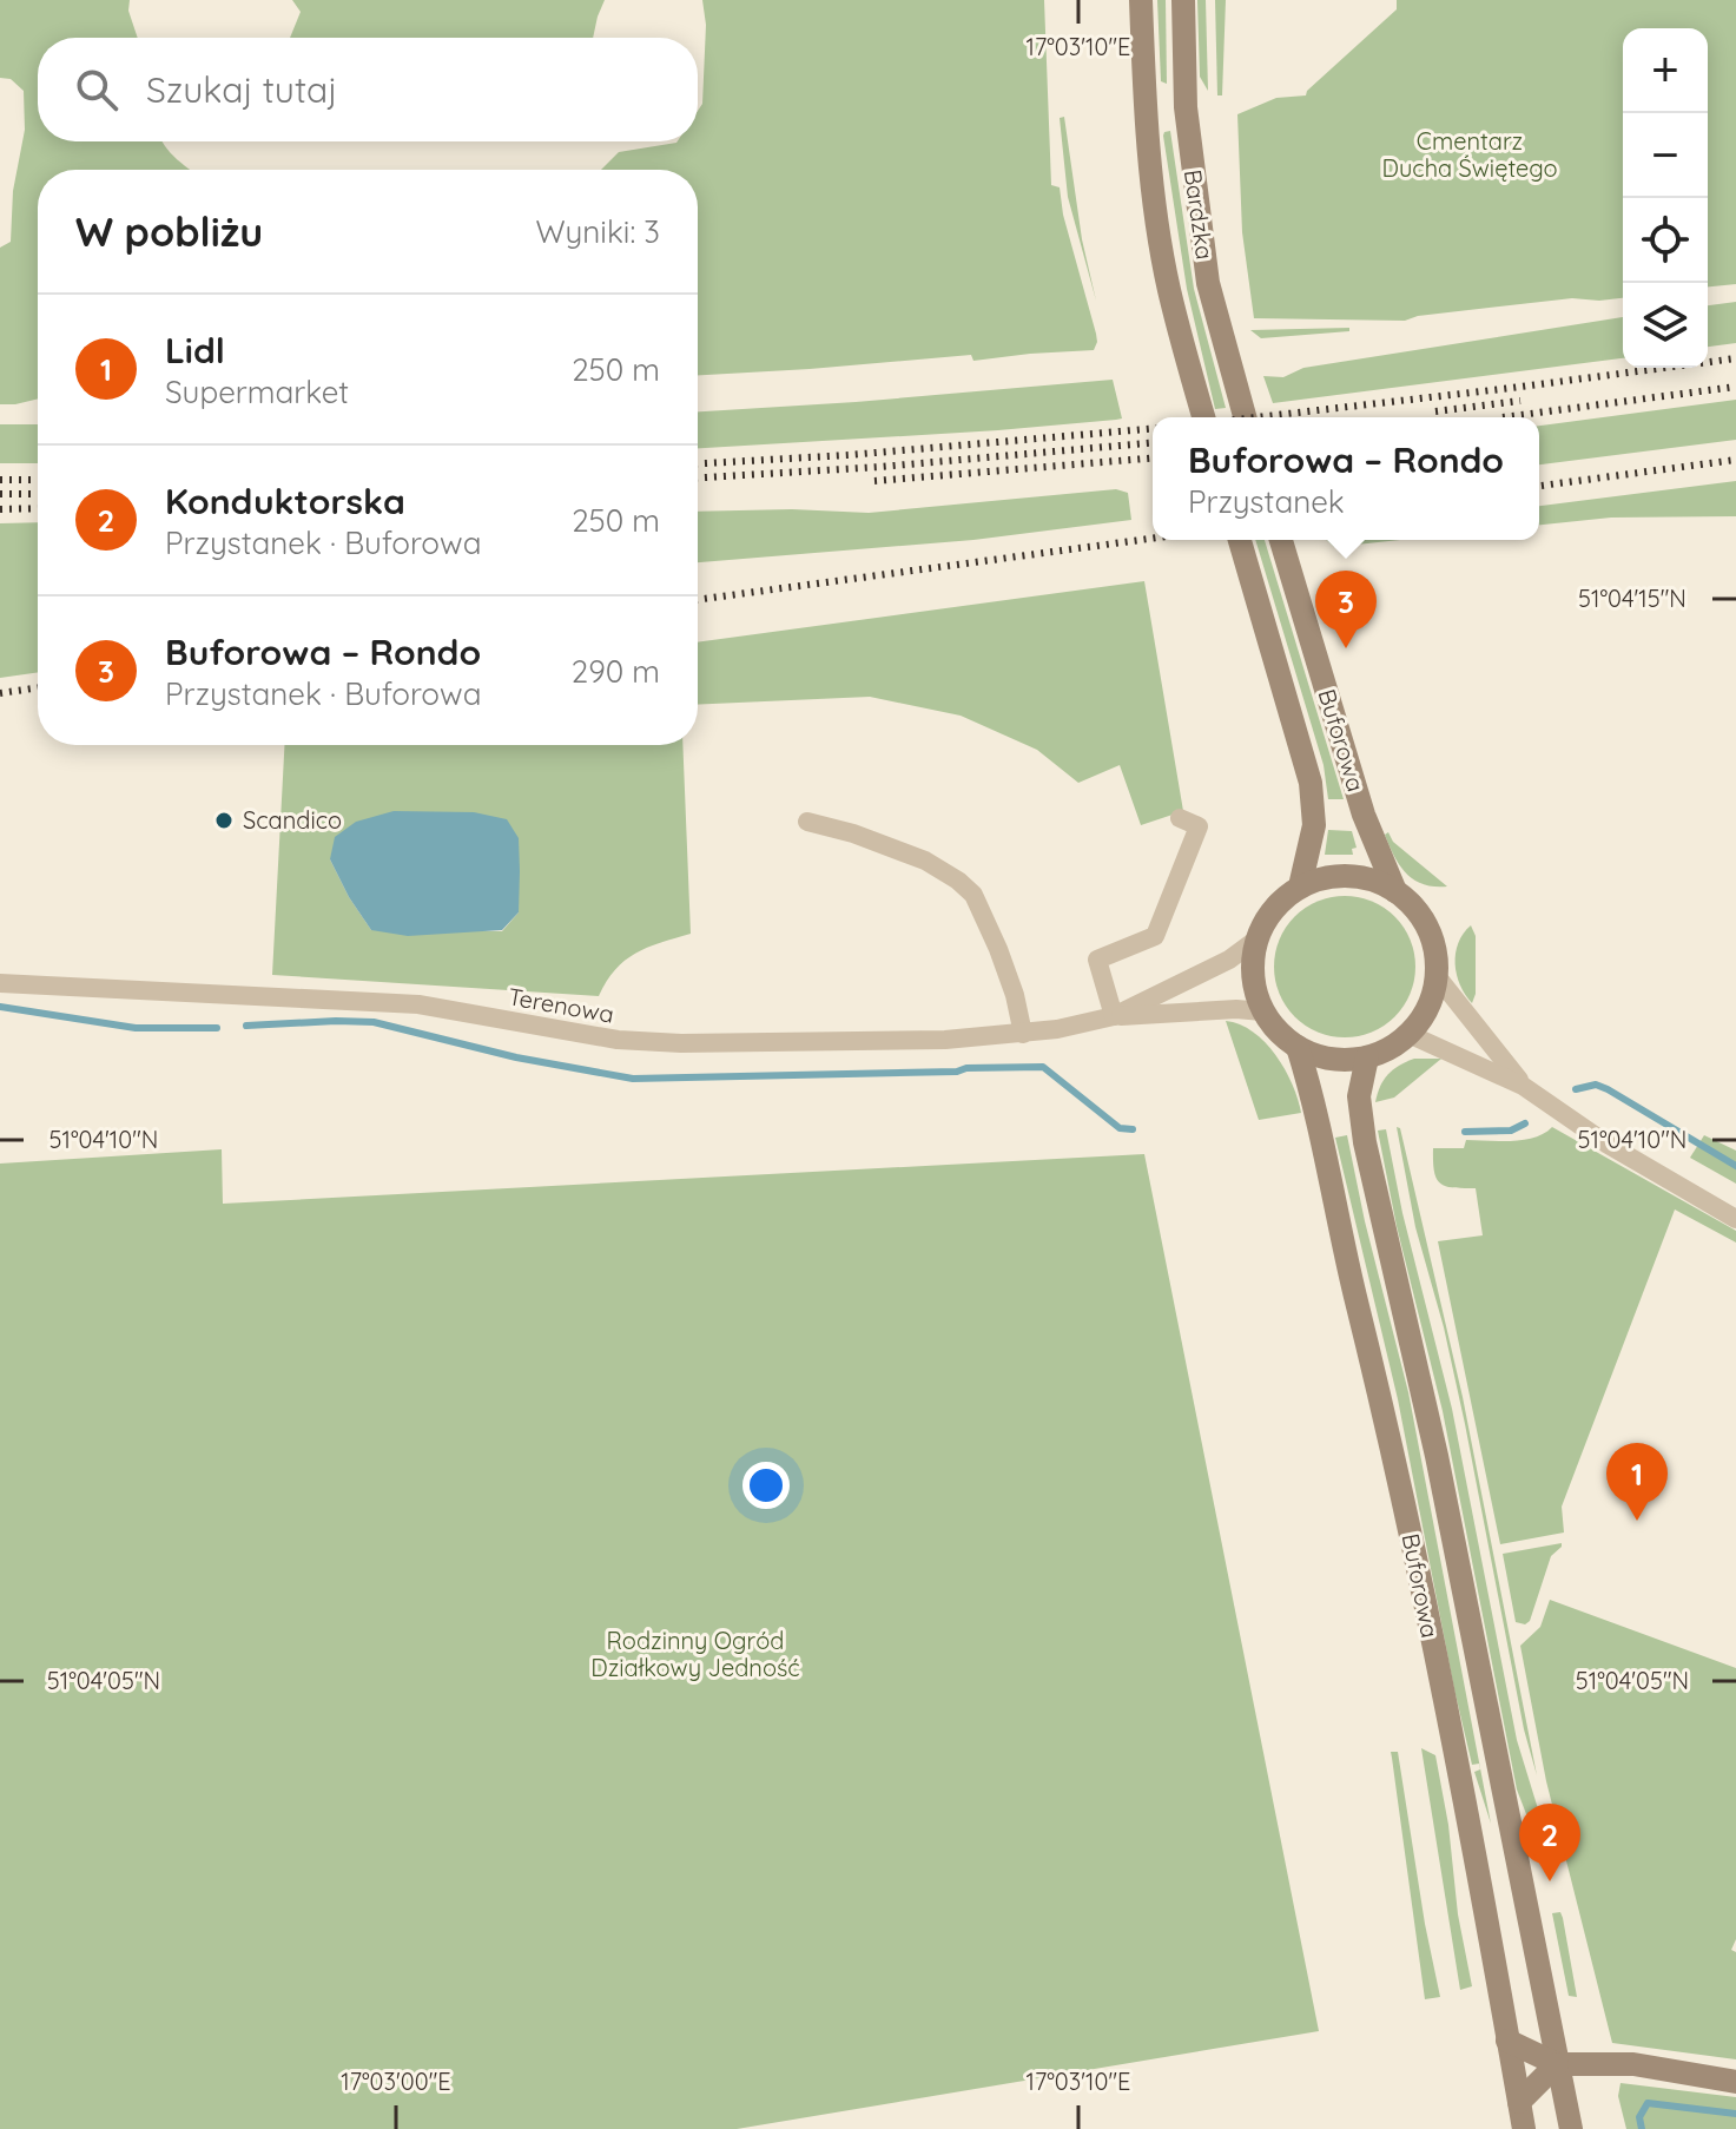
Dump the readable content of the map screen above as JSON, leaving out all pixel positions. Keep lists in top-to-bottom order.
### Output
{
  "streets": {
    "main road": ["Bardzka", "Buforowa"],
    "street": ["Terenowa"]
  },
  "crossings": [
    ["Buforowa", "Terenowa"]
  ],
  "parks": ["Cmentarz Ducha Świętego", "Rodzinny Ogród Działkowy Jedność"],
  "places": ["Scandico"],
  "page": {
    "map_buttons": ["+", "−"],
    "search": "Szukaj tutaj",
    "heading": ["W pobliżu", "Wyniki: 3"],
    "list": [
      {
        "mark": "1",
        "name": "Lidl",
        "note": "Supermarket",
        "value": "250 m"
      },
      {
        "mark": "2",
        "name": "Konduktorska",
        "note": "Przystanek · Buforowa",
        "value": "250 m"
      },
      {
        "mark": "3",
        "name": "Buforowa – Rondo",
        "note": "Przystanek · Buforowa",
        "value": "290 m"
      }
    ],
    "popup": ["Buforowa – Rondo", "Przystanek"],
    "pins": ["3", "1", "2"]
  },
  "coordinates": [
    "17°03'10\"E",
    "51°04'15\"N",
    "51°04'10\"N",
    "51°04'05\"N",
    "17°03'00\"E"
  ]
}
